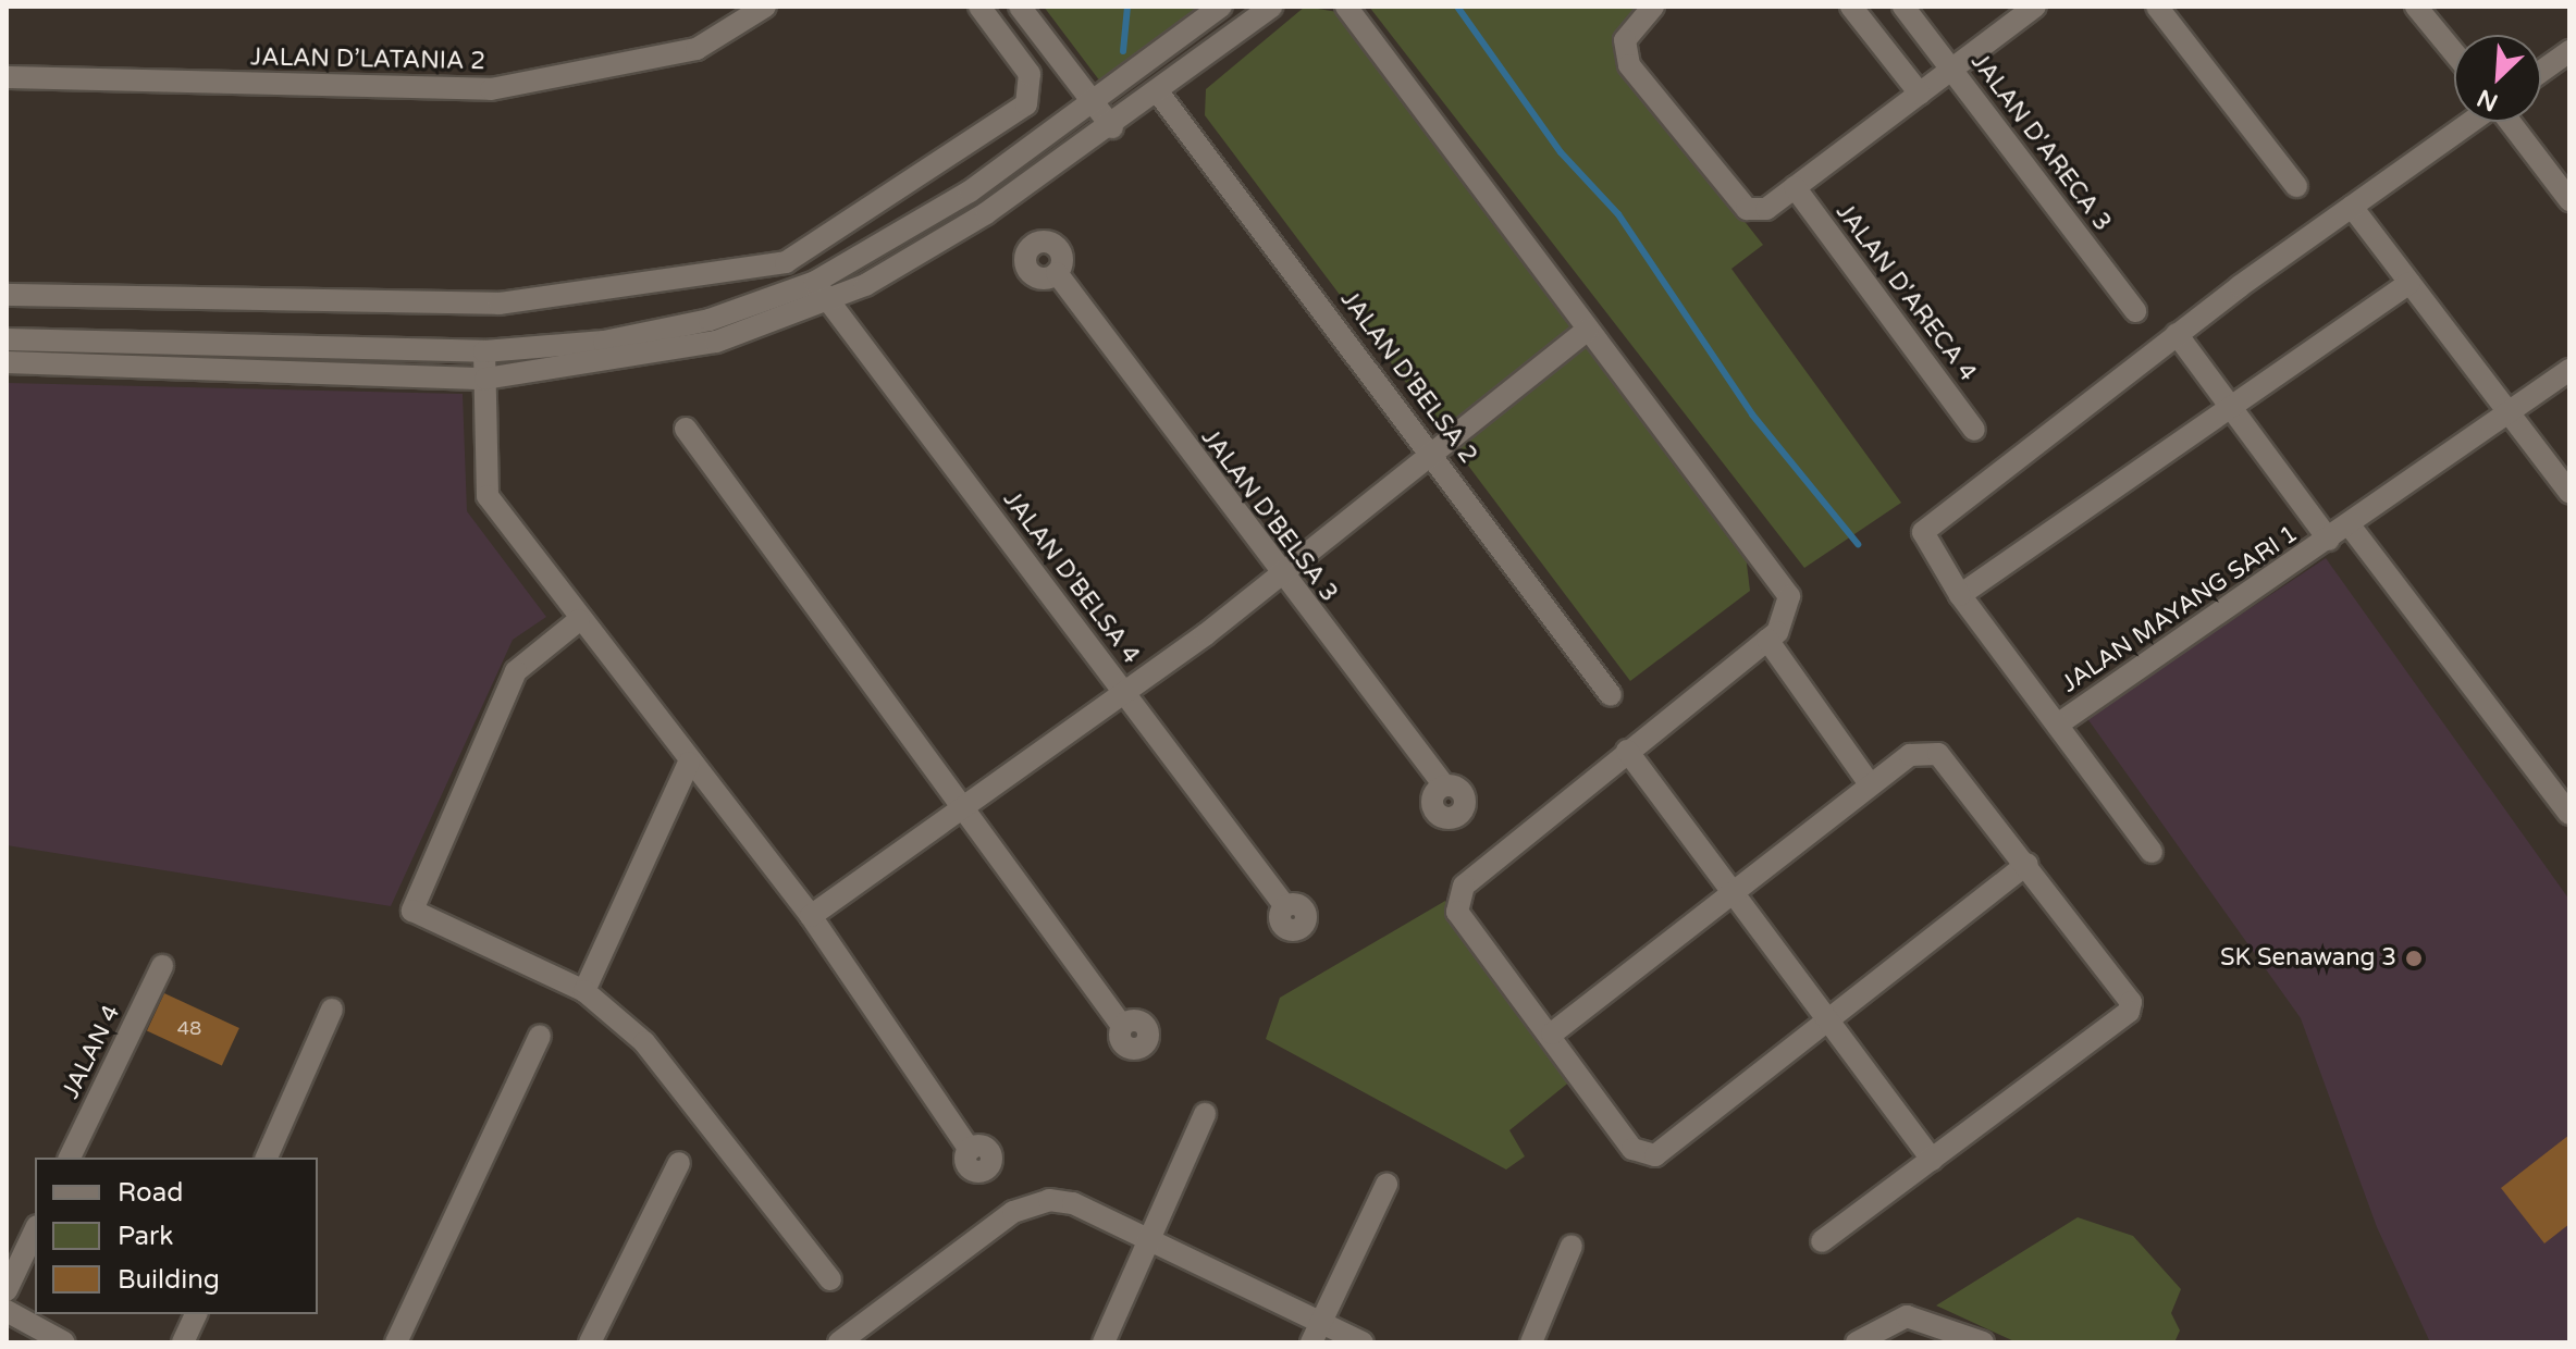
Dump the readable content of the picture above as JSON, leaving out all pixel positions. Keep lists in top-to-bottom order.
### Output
{
  "streets": {
    "street": [
      "JALAN D’LATANIA 2",
      "JALAN D'ARECA 3",
      "JALAN D'ARECA 4",
      "JALAN D'BELSA 2",
      "JALAN D'BELSA 3",
      "JALAN D'BELSA 4",
      "JALAN MAYANG SARI 1",
      "JALAN 4"
    ]
  },
  "places": ["SK Senawang 3"],
  "house_numbers": ["48"],
  "legend": ["Road", "Park", "Building"],
  "north": "bottom left"
}
